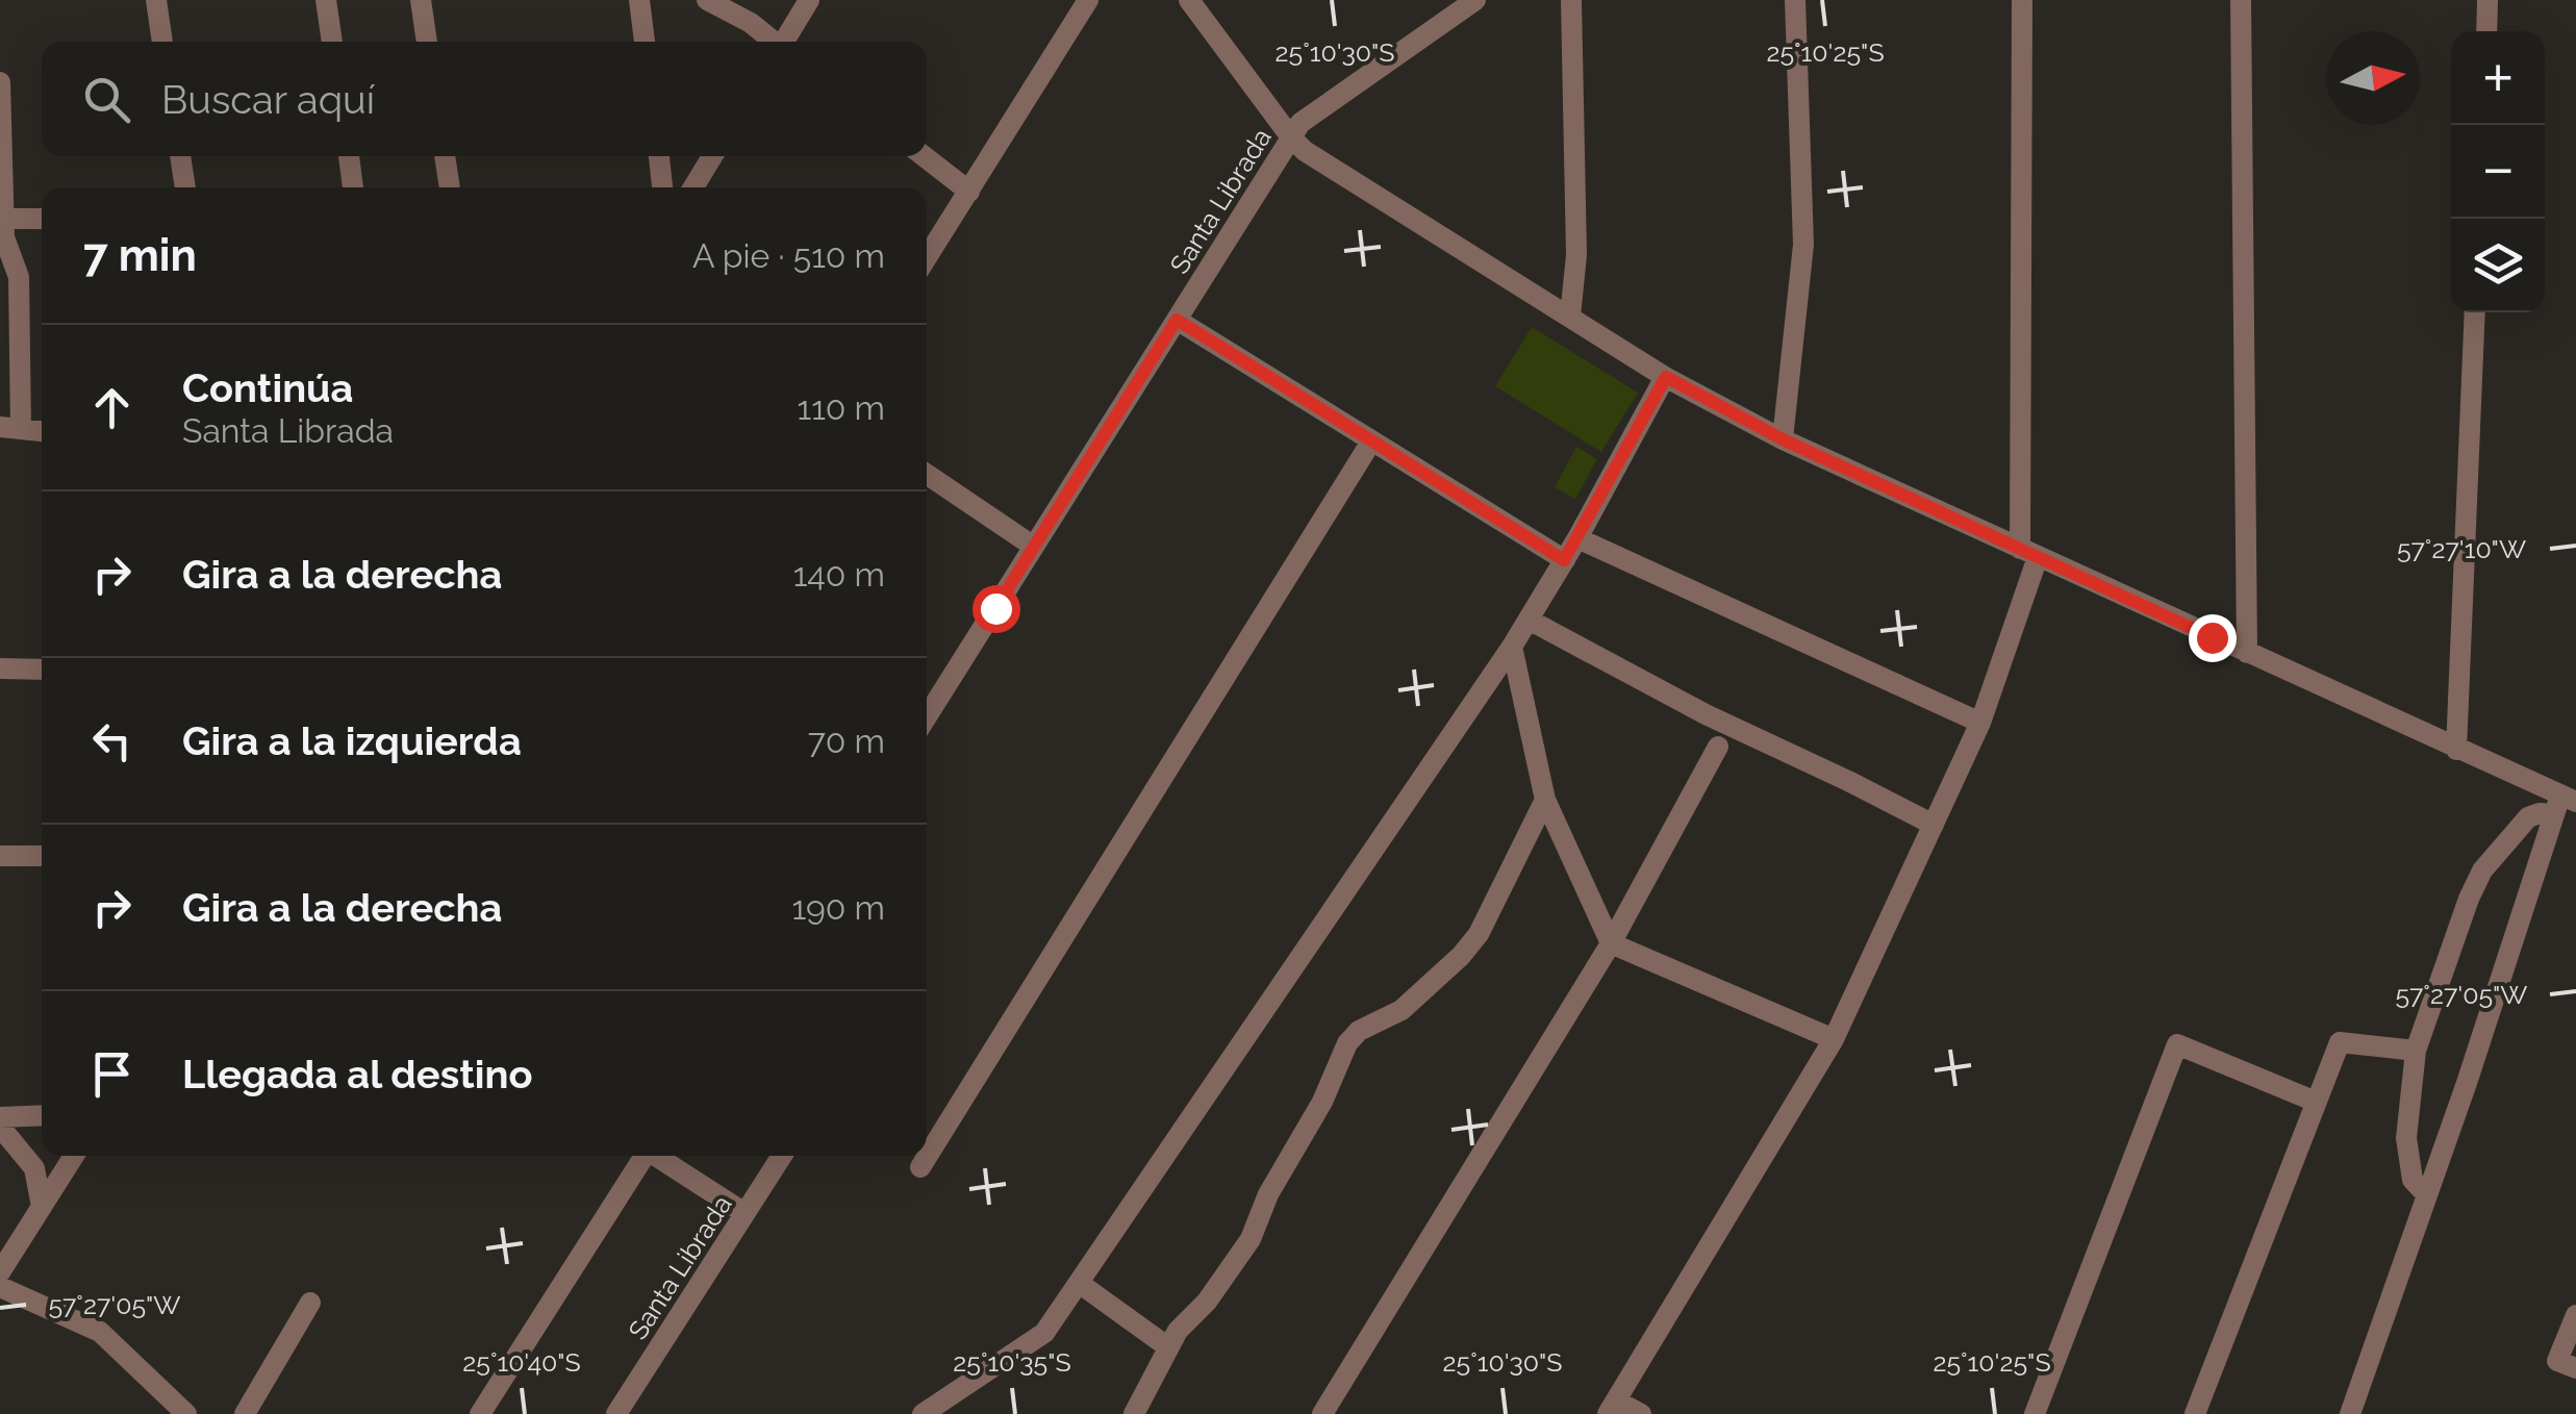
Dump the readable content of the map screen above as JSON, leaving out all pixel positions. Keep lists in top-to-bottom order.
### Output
{
  "streets": {
    "street": ["Santa Librada"]
  },
  "north": "right",
  "page": {
    "map_buttons": ["+", "−"],
    "search": "Buscar aquí",
    "heading": ["7 min", "A pie · 510 m"],
    "list": [
      ["Continúa", "Santa Librada", "110 m"],
      ["Gira a la derecha", "140 m"],
      ["Gira a la izquierda", "70 m"],
      ["Gira a la derecha", "190 m"],
      "Llegada al destino"
    ]
  },
  "coordinates": [
    "25°10'30\"S",
    "25°10'25\"S",
    "57°27'10\"W",
    "57°27'05\"W",
    "25°10'40\"S",
    "25°10'35\"S"
  ]
}
